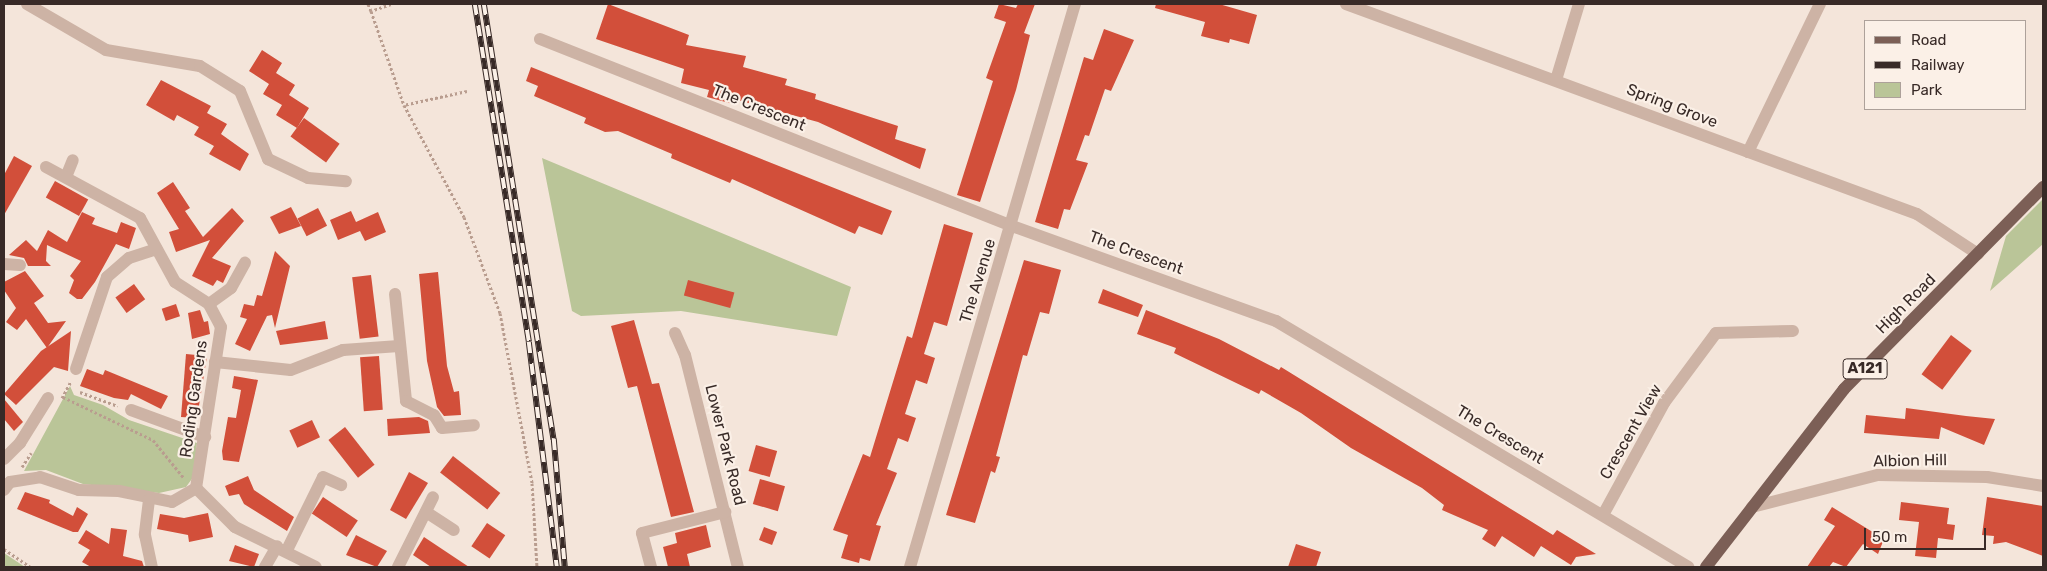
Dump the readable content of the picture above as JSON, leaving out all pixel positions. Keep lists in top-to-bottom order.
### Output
{
  "streets": {
    "main road": ["High Road", "A121"],
    "street": [
      "Spring Grove",
      "The Crescent",
      "The Avenue",
      "Roding Gardens",
      "Crescent View",
      "Lower Park Road",
      "Albion Hill"
    ]
  },
  "crossings": [
    ["Spring Grove", "High Road"],
    ["The Crescent", "The Avenue"],
    ["The Crescent", "Crescent View"],
    ["High Road", "Albion Hill"]
  ],
  "legend": ["Road", "Railway", "Park"],
  "scale_bar": "50 m"
}
